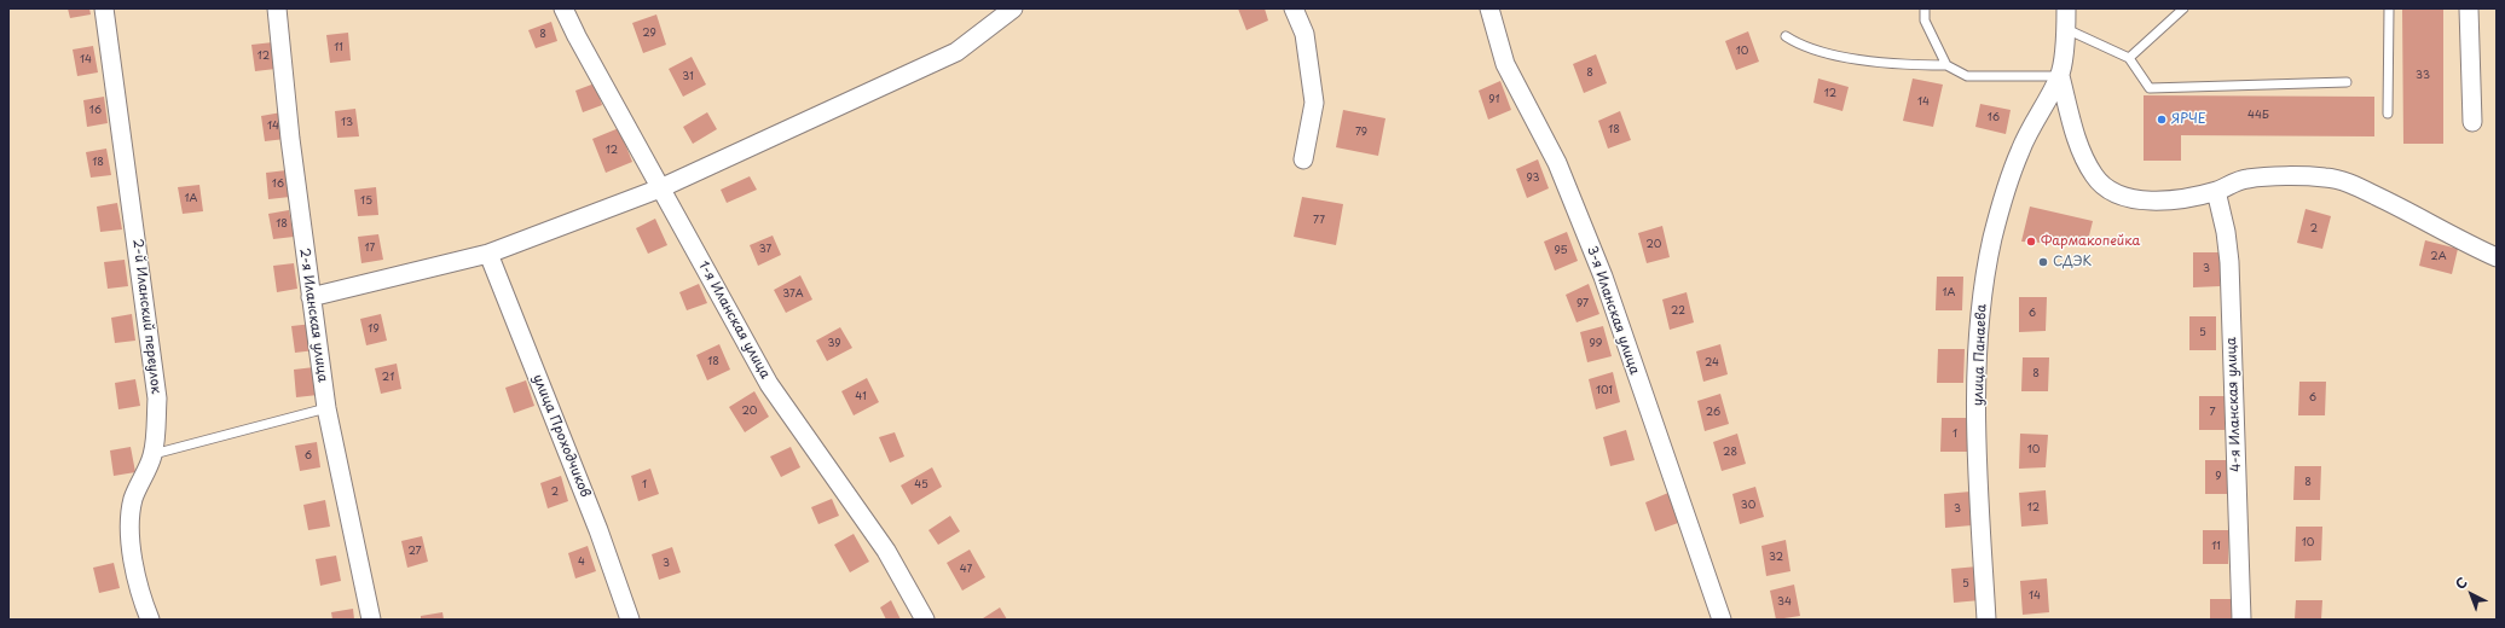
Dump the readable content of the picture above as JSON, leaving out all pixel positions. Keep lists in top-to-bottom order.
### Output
{
  "streets": {
    "street": [
      "3-я Иланская улица",
      "2-я Иланская улица",
      "2-й Иланский переулок",
      "1-я Иланская улица",
      "улица Панаева",
      "4-я Иланская улица",
      "улица Проходчиков"
    ]
  },
  "places": ["ЯРЧЕ", "Фармакопейка", "СДЭК"],
  "house_numbers": [
    "29",
    "8",
    "11",
    "10",
    "12",
    "14",
    "8",
    "33",
    "31",
    "12",
    "91",
    "14",
    "16",
    "44Б",
    "16",
    "13",
    "14",
    "18",
    "79",
    "12",
    "18",
    "93",
    "16",
    "1А",
    "15",
    "77",
    "18",
    "2",
    "20",
    "17",
    "37",
    "95",
    "2А",
    "3",
    "1А",
    "37А",
    "97",
    "22",
    "6",
    "19",
    "5",
    "39",
    "99",
    "18",
    "24",
    "8",
    "21",
    "101",
    "41",
    "6",
    "20",
    "26",
    "7",
    "1",
    "10",
    "28",
    "6",
    "9",
    "8",
    "1",
    "45",
    "2",
    "30",
    "12",
    "3",
    "10",
    "11",
    "27",
    "32",
    "4",
    "3",
    "47",
    "5",
    "14",
    "34"
  ],
  "north": "top left"
}
